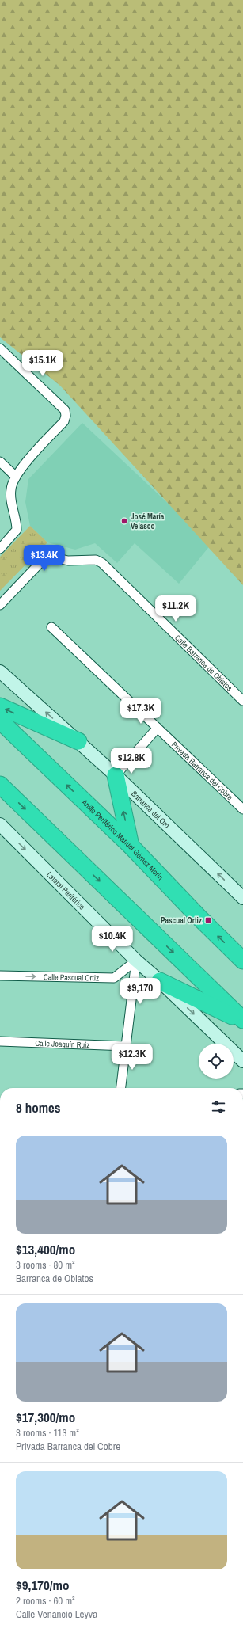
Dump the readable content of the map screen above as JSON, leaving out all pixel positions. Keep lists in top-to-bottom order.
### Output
{
  "streets": {
    "highway": ["Anillo Periférico Manuel Gómez Morín"],
    "street": [
      "Calle Barranca de Oblatos",
      "Privada Barranca del Cobre",
      "Barranca del Oro",
      "Lateral Periférico",
      "Calle Pascual Ortiz",
      "Calle Joaquín Ruiz"
    ]
  },
  "crossings": [
    ["Lateral Periférico", "Calle Pascual Ortiz"]
  ],
  "one_way": ["Barranca del Oro", "Lateral Periférico", "Calle Pascual Ortiz"],
  "places": {
    "other": ["José María Velasco"],
    "transit": ["Pascual Ortiz"]
  },
  "page": {
    "price": [
      "$15.1K",
      "$13.4K",
      "$11.2K",
      "$17.3K",
      "$12.8K",
      "$10.4K",
      "$9,170",
      "$12.3K"
    ],
    "heading": "8 homes",
    "list": [
      {
        "name": "$13,400/mo",
        "note": "3 rooms · 80 m² · Barranca de Oblatos"
      },
      {
        "name": "$17,300/mo",
        "note": "3 rooms · 113 m² · Privada Barranca del Cobre"
      },
      {
        "name": "$9,170/mo",
        "note": "2 rooms · 60 m² · Calle Venancio Leyva"
      }
    ]
  }
}
